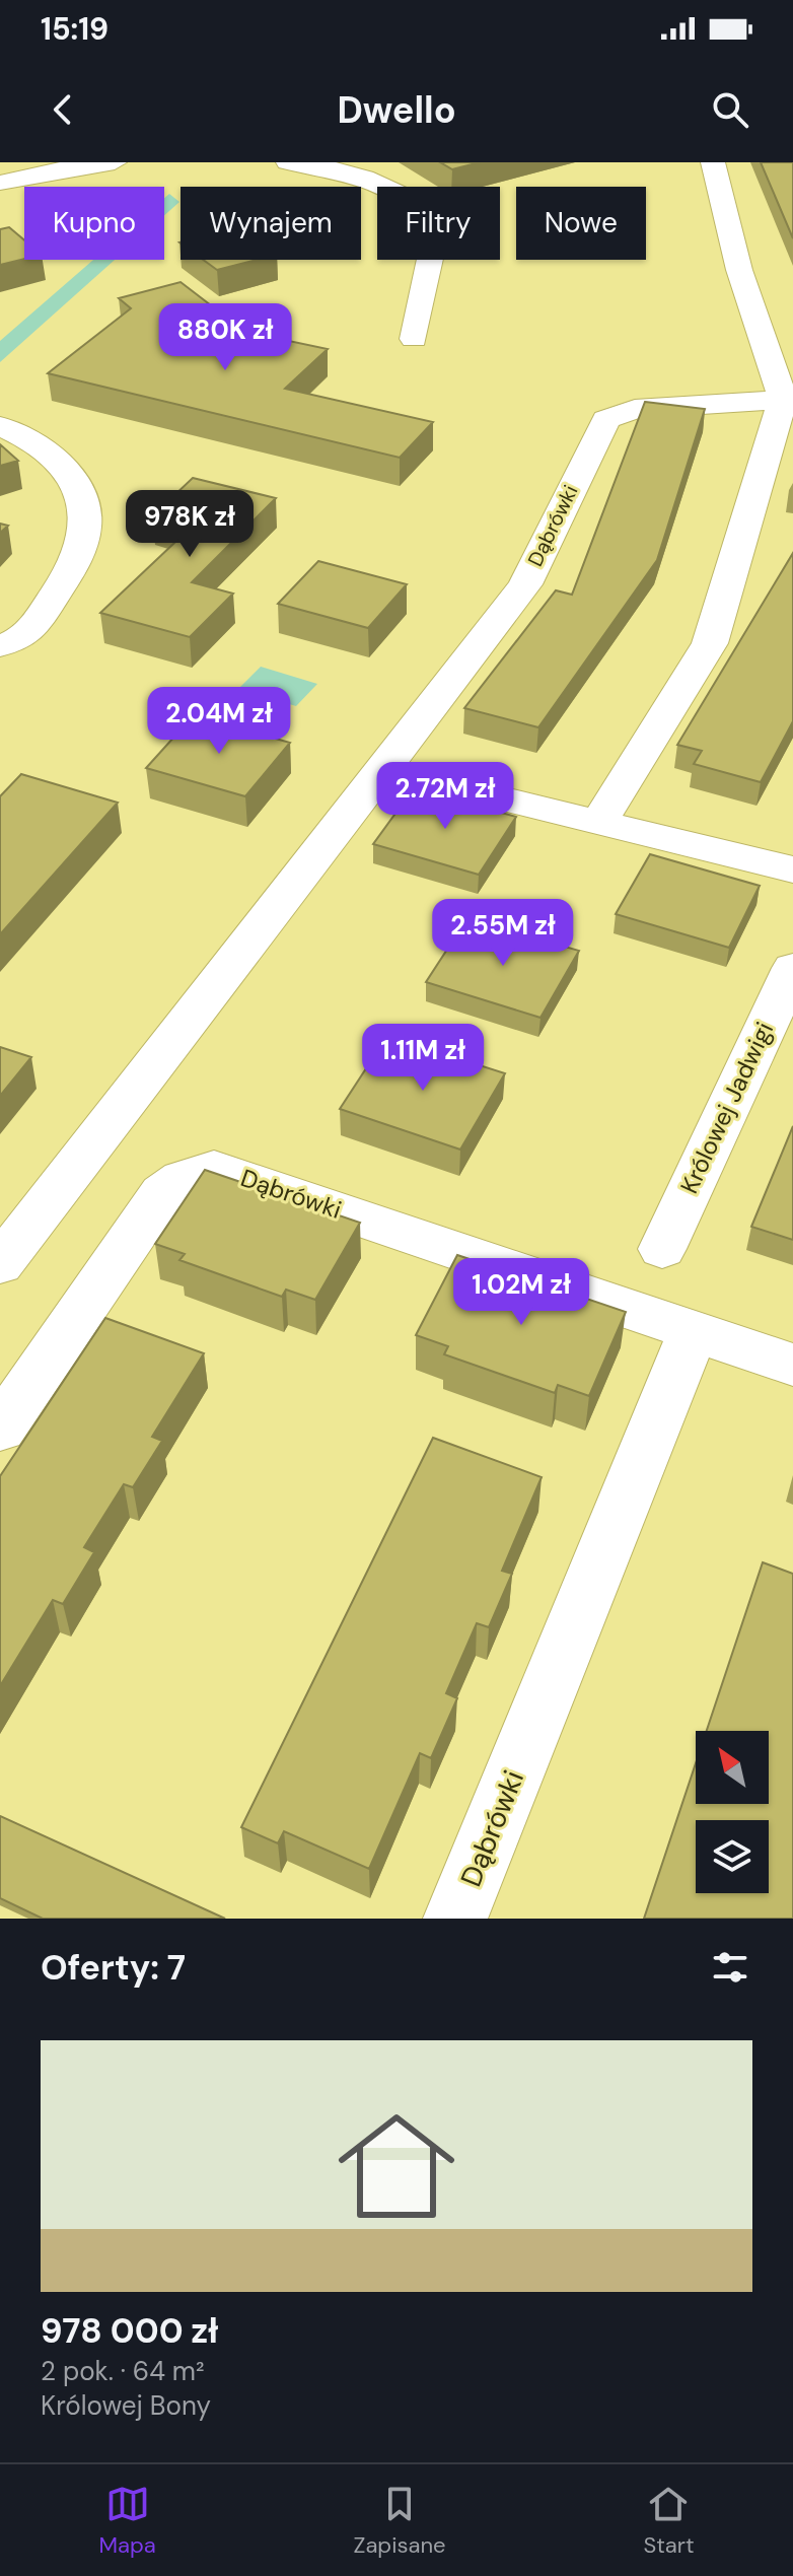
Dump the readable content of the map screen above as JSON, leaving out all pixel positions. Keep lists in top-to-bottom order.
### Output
{
  "streets": {
    "street": ["Dąbrówki", "Królowej Jadwigi"]
  },
  "north": "top left",
  "page": {
    "status": "15:19",
    "header": "Dwello",
    "chip": [
      "Kupno",
      "Wynajem",
      "Filtry",
      "Nowe"
    ],
    "price": [
      "880K zł",
      "978K zł",
      "2.04M zł",
      "2.72M zł",
      "2.55M zł",
      "1.11M zł",
      "1.02M zł"
    ],
    "heading": "Oferty: 7",
    "list": [
      {
        "name": "978 000 zł",
        "note": "2 pok. · 64 m² · Królowej Bony"
      }
    ],
    "tabs": ["Mapa", "Zapisane", "Start"]
  }
}
